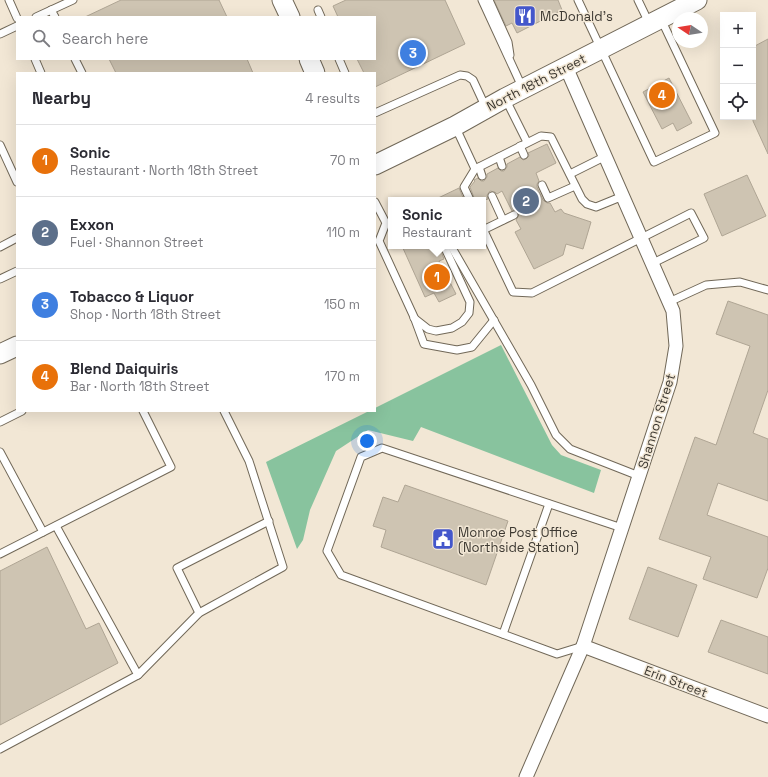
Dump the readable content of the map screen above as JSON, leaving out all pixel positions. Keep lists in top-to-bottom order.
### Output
{
  "streets": {
    "main road": ["North 18th Street"],
    "street": ["Shannon Street", "Erin Street"]
  },
  "crossings": [
    ["North 18th Street", "Shannon Street"],
    ["Shannon Street", "Erin Street"]
  ],
  "places": {
    "restaurant": ["McDonald's"],
    "public building": ["Monroe Post Office (Northside Station)"]
  },
  "north": "left",
  "page": {
    "map_buttons": ["+", "−"],
    "search": "Search here",
    "pins": [
      "3",
      "4",
      "2",
      "1"
    ],
    "heading": ["Nearby", "4 results"],
    "list": [
      {
        "mark": "1",
        "name": "Sonic",
        "note": "Restaurant · North 18th Street",
        "value": "70 m"
      },
      {
        "mark": "2",
        "name": "Exxon",
        "note": "Fuel · Shannon Street",
        "value": "110 m"
      },
      {
        "mark": "3",
        "name": "Tobacco & Liquor",
        "note": "Shop · North 18th Street",
        "value": "150 m"
      },
      {
        "mark": "4",
        "name": "Blend Daiquiris",
        "note": "Bar · North 18th Street",
        "value": "170 m"
      }
    ],
    "popup": ["Sonic", "Restaurant"]
  }
}
